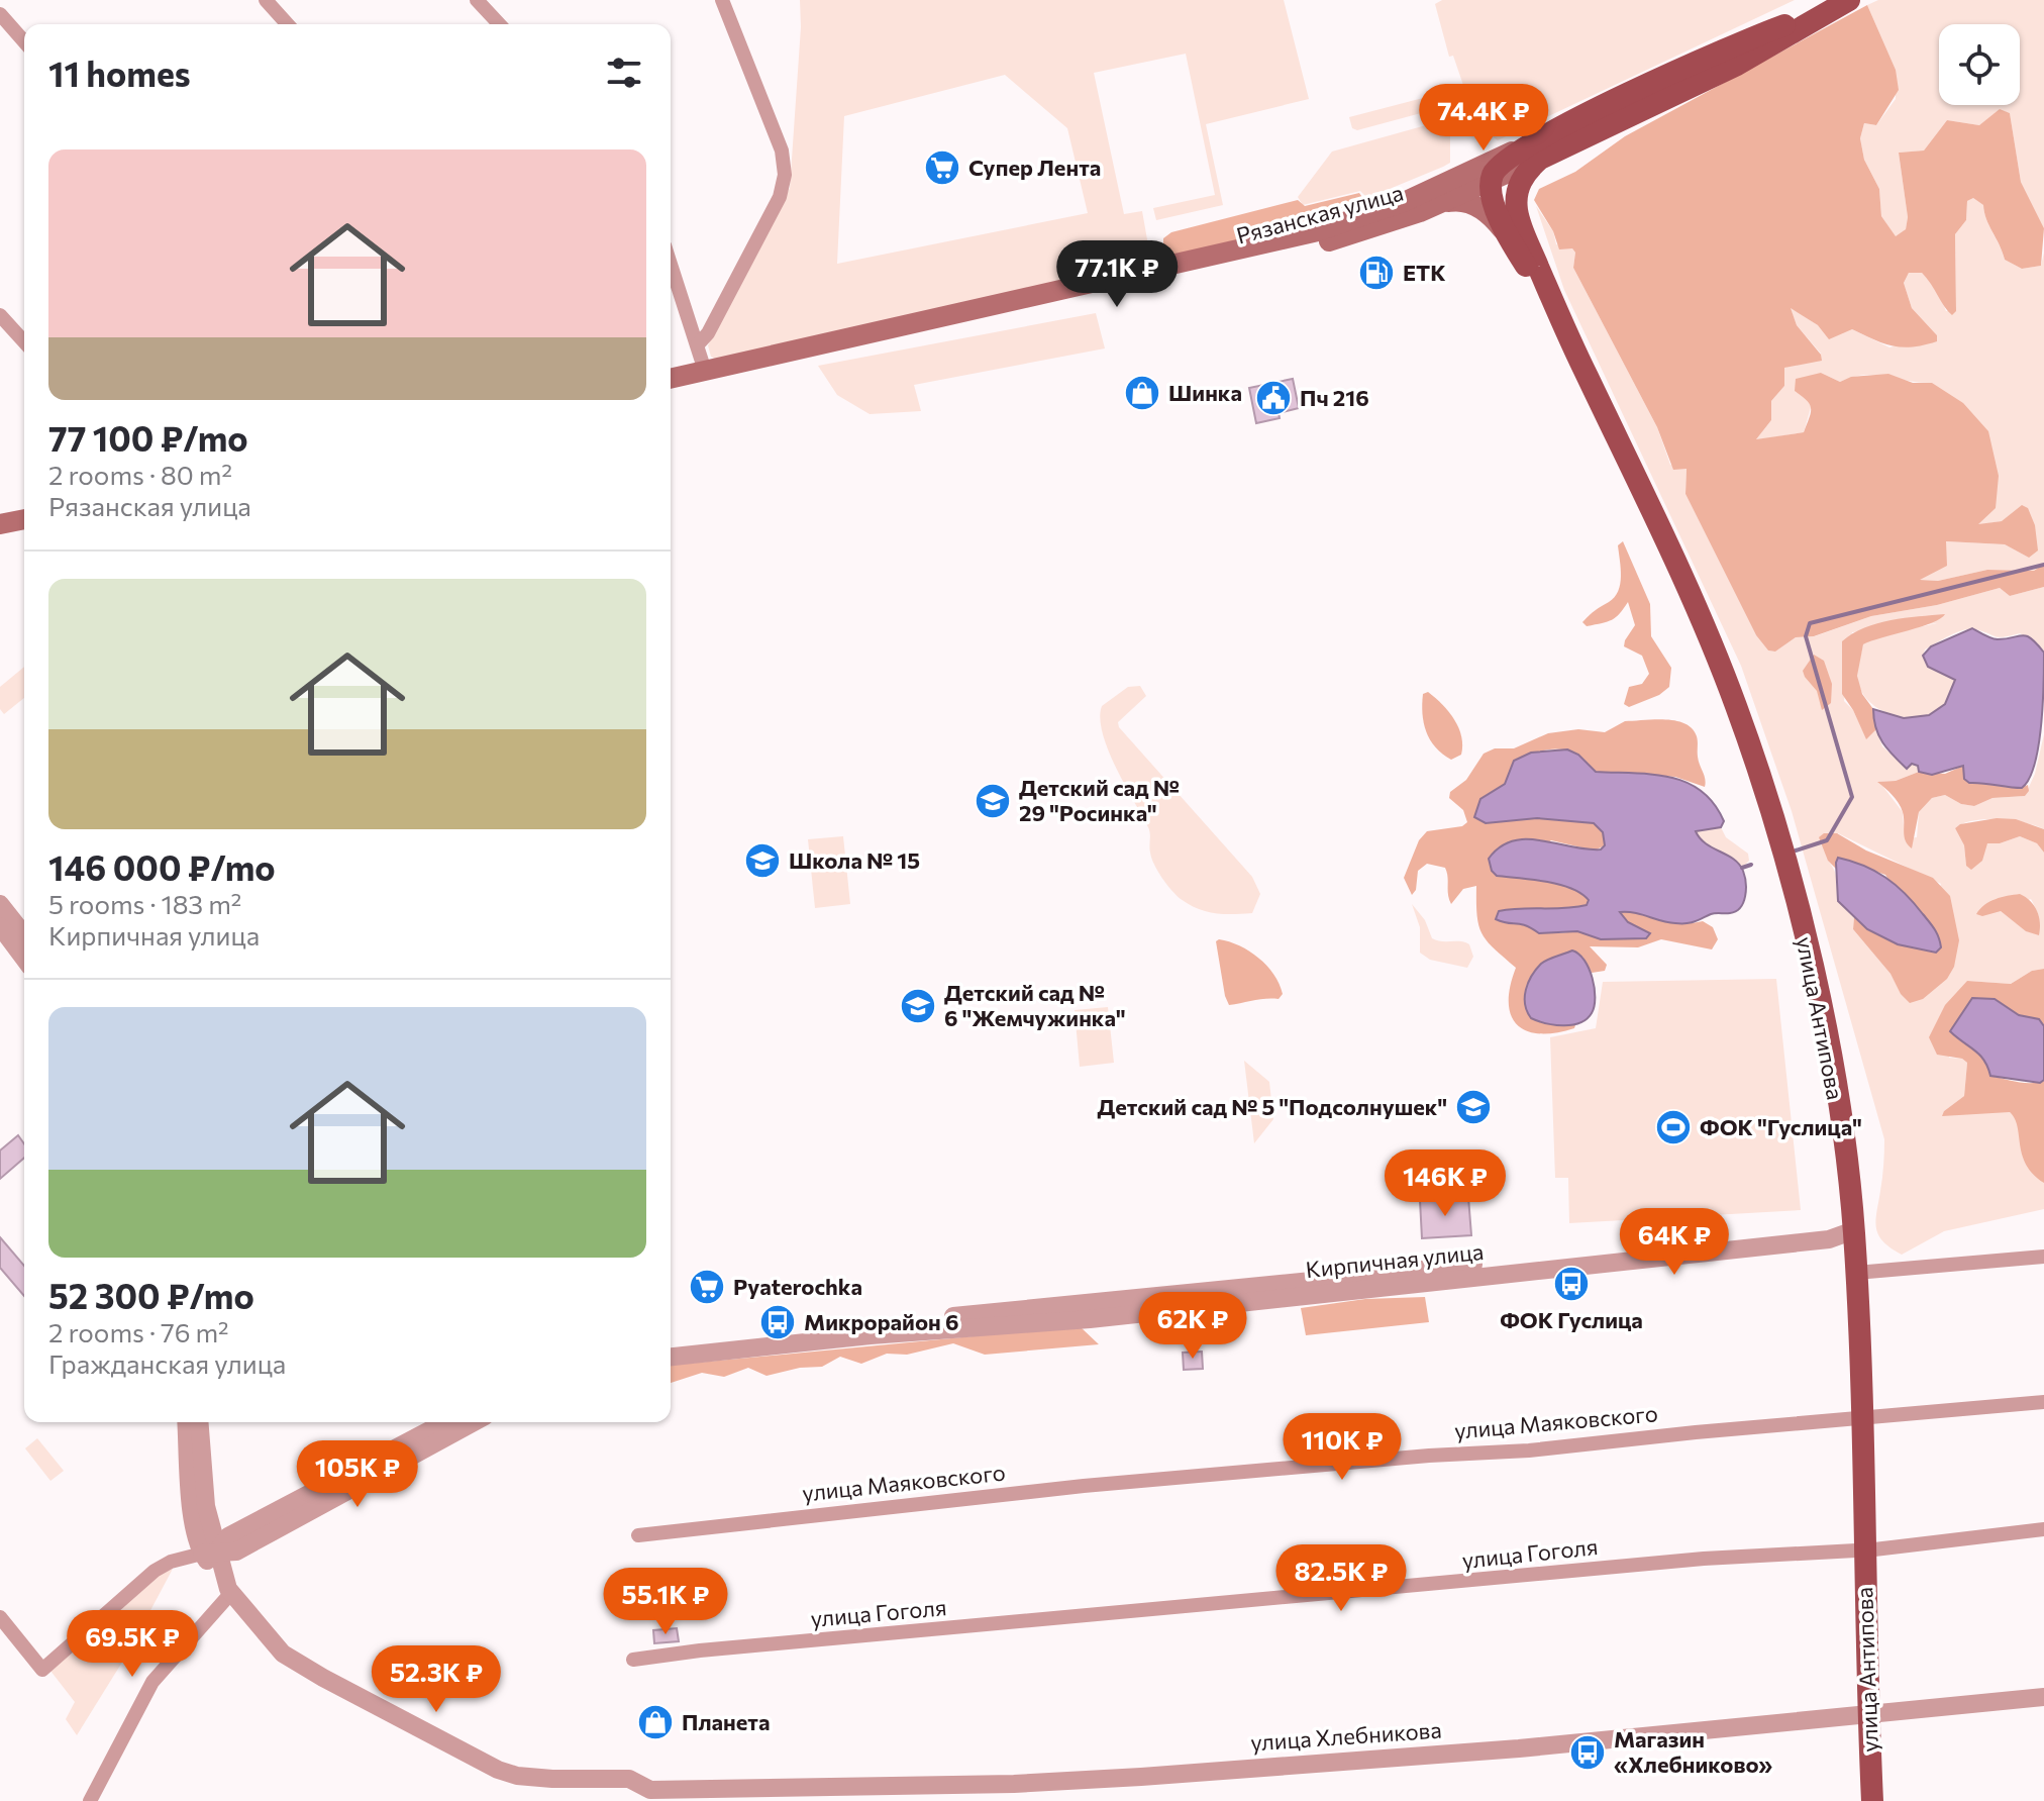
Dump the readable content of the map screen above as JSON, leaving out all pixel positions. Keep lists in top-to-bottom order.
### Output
{
  "streets": {
    "main road": ["Рязанская улица", "улица Антипова"],
    "street": [
      "Кирпичная улица",
      "улица Маяковского",
      "улица Гоголя",
      "улица Хлебникова"
    ]
  },
  "crossings": [
    ["Рязанская улица", "улица Антипова"],
    ["улица Антипова", "Кирпичная улица"],
    ["улица Антипова", "улица Маяковского"],
    ["улица Антипова", "улица Гоголя"],
    ["улица Антипова", "улица Хлебникова"]
  ],
  "places": {
    "supermarket": ["Супер Лента", "Pyaterochka"],
    "fuel station": ["ЕТК"],
    "shop": ["Шинка", "Планета"],
    "public building": ["Пч 216"],
    "school or university": [
      "Детский сад № 29 \"Росинка\"",
      "Школа № 15",
      "Детский сад № 6 \"Жемчужинка\"",
      "Детский сад № 5 \"Подсолнушек\""
    ],
    "sports": ["ФОК \"Гуслица\""],
    "bus stop": ["ФОК Гуслица", "Микрорайон 6", "Магазин «Хлебниково»"]
  },
  "page": {
    "heading": "11 homes",
    "price": [
      "74.4K ₽",
      "77.1K ₽",
      "146K ₽",
      "64K ₽",
      "62K ₽",
      "110K ₽",
      "105K ₽",
      "82.5K ₽",
      "55.1K ₽",
      "69.5K ₽",
      "52.3K ₽"
    ],
    "list": [
      {
        "name": "77 100 ₽/mo",
        "note": "2 rooms · 80 m² · Рязанская улица"
      },
      {
        "name": "146 000 ₽/mo",
        "note": "5 rooms · 183 m² · Кирпичная улица"
      },
      {
        "name": "52 300 ₽/mo",
        "note": "2 rooms · 76 m² · Гражданская улица"
      }
    ]
  }
}
